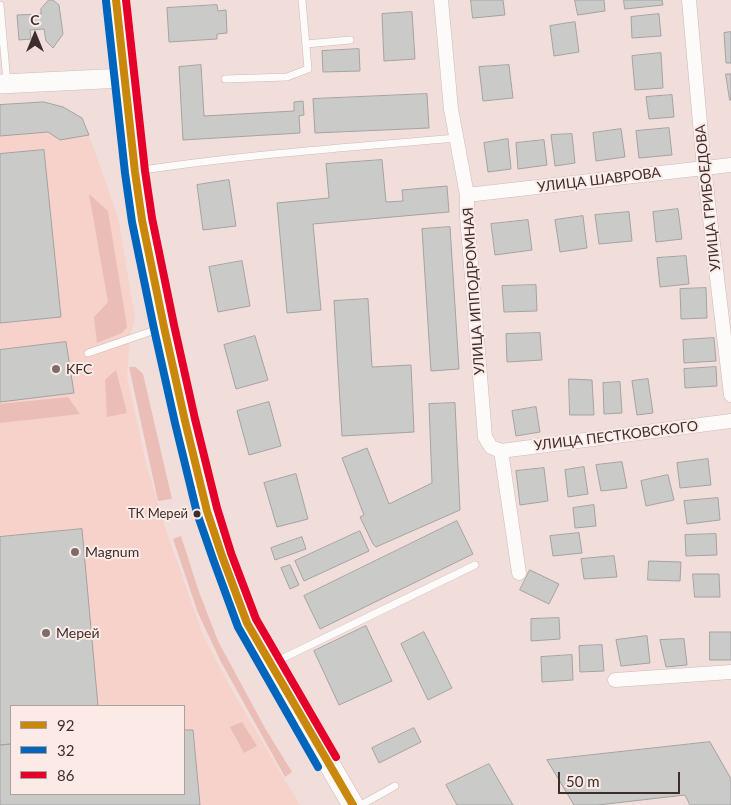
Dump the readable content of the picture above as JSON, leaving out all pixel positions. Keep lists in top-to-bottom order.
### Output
{
  "streets": {
    "street": [
      "УЛИЦА ШАВРОВА",
      "УЛИЦА ГРИБОЕДОВА",
      "УЛИЦА ИППОДРОМНАЯ",
      "УЛИЦА ПЕСТКОВСКОГО"
    ]
  },
  "crossings": [
    ["УЛИЦА ШАВРОВА", "УЛИЦА ГРИБОЕДОВА"],
    ["УЛИЦА ШАВРОВА", "УЛИЦА ИППОДРОМНАЯ"],
    ["УЛИЦА ИППОДРОМНАЯ", "УЛИЦА ПЕСТКОВСКОГО"]
  ],
  "places": [
    "KFC",
    "ТК Мерей",
    "Magnum",
    "Мерей"
  ],
  "lines": ["transit line 92", "transit line 86", "transit line 32"],
  "legend": ["92", "32", "86"],
  "scale_bar": "50 m",
  "north": "top"
}
